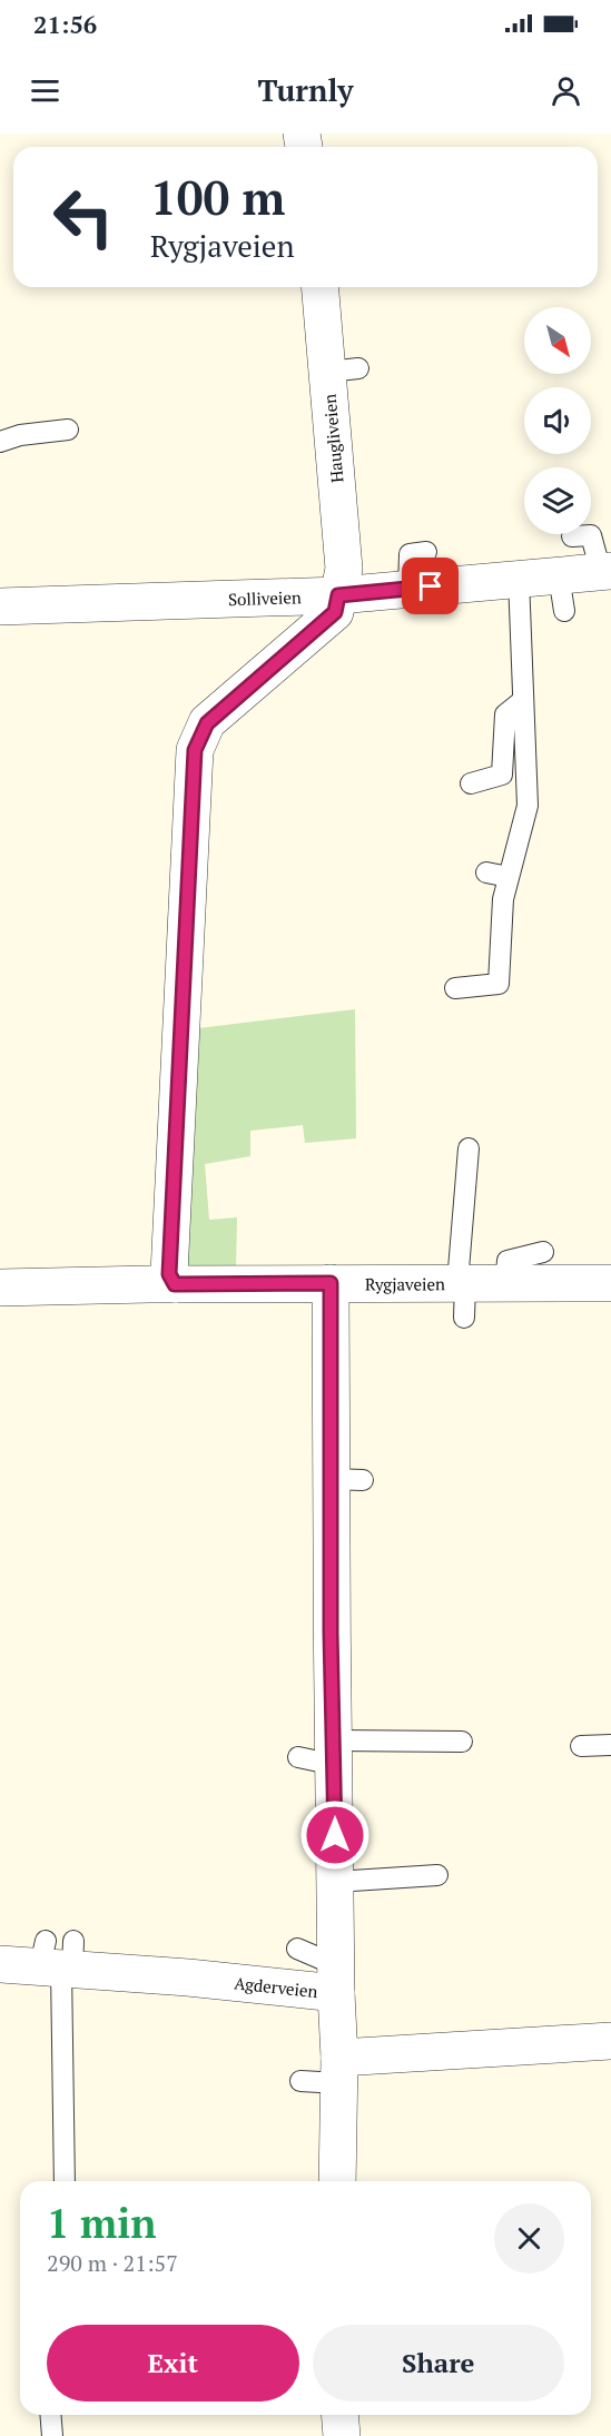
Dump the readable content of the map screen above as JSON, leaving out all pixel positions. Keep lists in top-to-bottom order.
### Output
{
  "streets": {
    "street": [
      "Haugliveien",
      "Solliveien",
      "Rygjaveien",
      "Agderveien"
    ]
  },
  "crossings": [
    ["Haugliveien", "Solliveien"]
  ],
  "north": "bottom right",
  "page": {
    "status": "21:56",
    "header": "Turnly",
    "turn": ["100 m", "Rygjaveien"],
    "heading": ["1 min", "290 m · 21:57"],
    "buttons": ["Exit", "Share"]
  }
}
